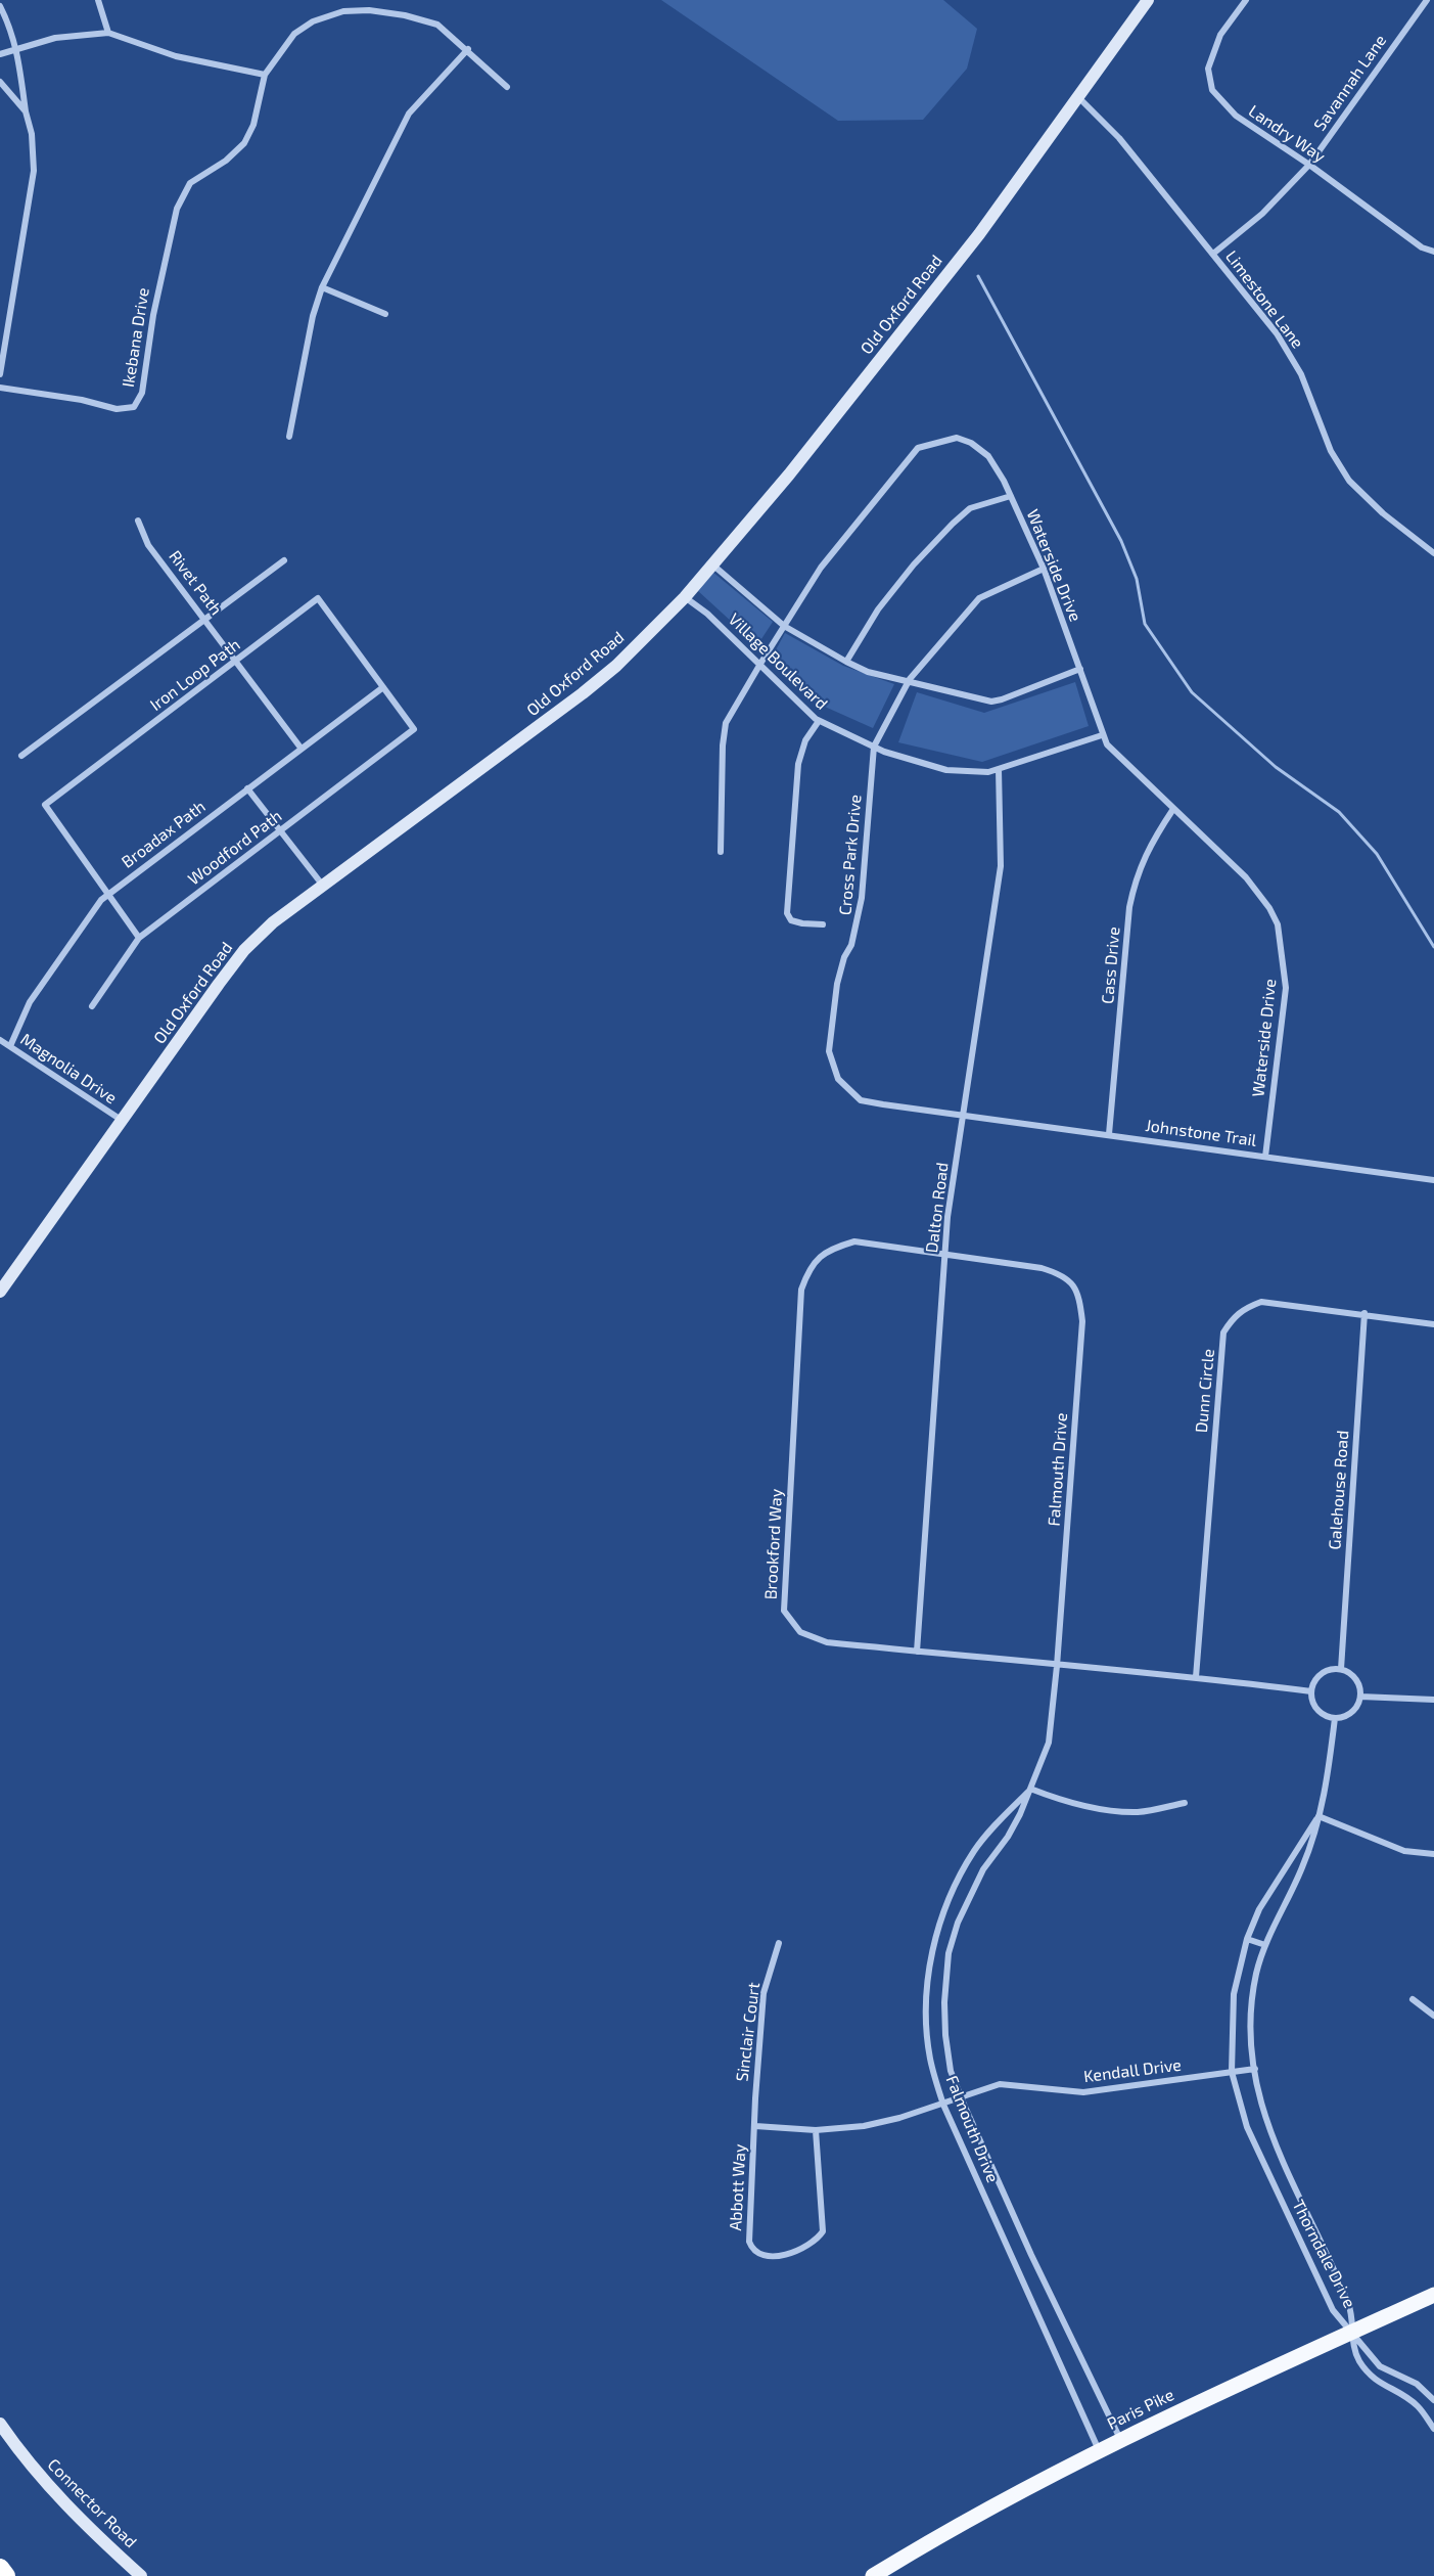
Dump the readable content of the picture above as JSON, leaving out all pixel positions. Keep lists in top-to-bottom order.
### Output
{
  "streets": {
    "main road": ["Paris Pike"],
    "street": [
      "Savannah Lane",
      "Landry Way",
      "Limestone Lane",
      "Old Oxford Road",
      "Ikebana Drive",
      "Waterside Drive",
      "Rivet Path",
      "Village Boulevard",
      "Iron Loop Path",
      "Broadax Path",
      "Woodford Path",
      "Cross Park Drive",
      "Cass Drive",
      "Magnolia Drive",
      "Johnstone Trail",
      "Dalton Road",
      "Dunn Circle",
      "Falmouth Drive",
      "Galehouse Road",
      "Brookford Way",
      "Sinclair Court",
      "Kendall Drive",
      "Abbott Way",
      "Thorndale Drive",
      "Connector Road"
    ]
  },
  "crossings": [
    ["Savannah Lane", "Landry Way"],
    ["Savannah Lane", "Limestone Lane"],
    ["Limestone Lane", "Old Oxford Road"],
    ["Old Oxford Road", "Village Boulevard"],
    ["Old Oxford Road", "Magnolia Drive"],
    ["Waterside Drive", "Village Boulevard"],
    ["Waterside Drive", "Cross Park Drive"],
    ["Waterside Drive", "Cass Drive"],
    ["Waterside Drive", "Johnstone Trail"],
    ["Rivet Path", "Iron Loop Path"],
    ["Rivet Path", "Broadax Path"],
    ["Village Boulevard", "Cross Park Drive"],
    ["Village Boulevard", "Dalton Road"],
    ["Iron Loop Path", "Broadax Path"],
    ["Iron Loop Path", "Woodford Path"],
    ["Broadax Path", "Magnolia Drive"],
    ["Cross Park Drive", "Johnstone Trail"],
    ["Cross Park Drive", "Dalton Road"],
    ["Cass Drive", "Johnstone Trail"],
    ["Johnstone Trail", "Dalton Road"],
    ["Dalton Road", "Falmouth Drive"],
    ["Dalton Road", "Brookford Way"],
    ["Dunn Circle", "Galehouse Road"],
    ["Dunn Circle", "Brookford Way"],
    ["Falmouth Drive", "Brookford Way"],
    ["Falmouth Drive", "Kendall Drive"],
    ["Falmouth Drive", "Paris Pike"],
    ["Galehouse Road", "Brookford Way"],
    ["Galehouse Road", "Thorndale Drive"],
    ["Brookford Way", "Thorndale Drive"],
    ["Sinclair Court", "Kendall Drive"],
    ["Sinclair Court", "Abbott Way"],
    ["Kendall Drive", "Abbott Way"],
    ["Kendall Drive", "Thorndale Drive"],
    ["Thorndale Drive", "Paris Pike"]
  ]
}
